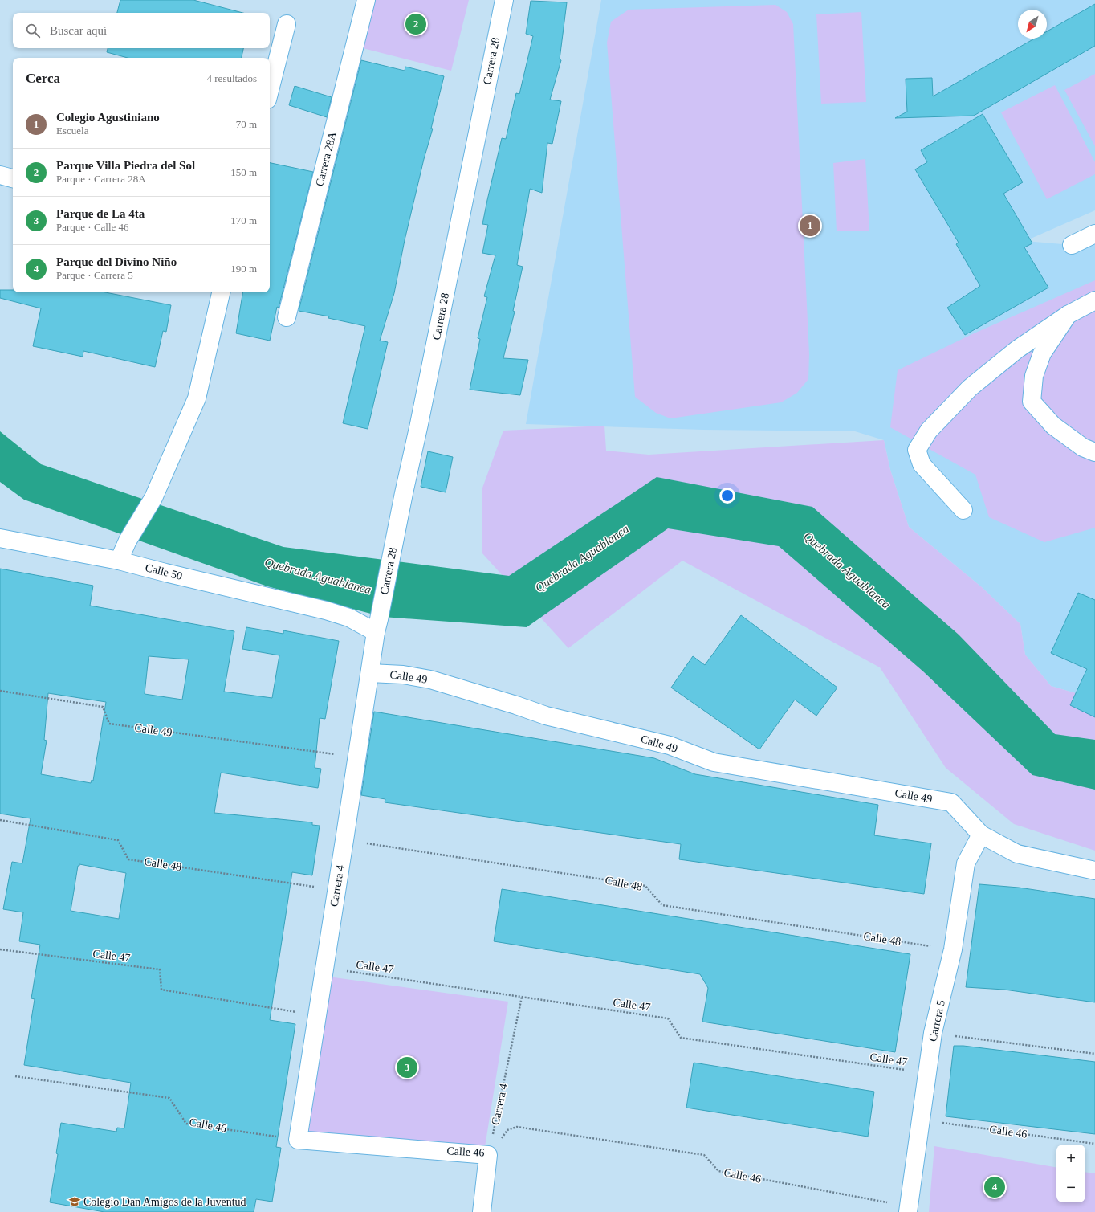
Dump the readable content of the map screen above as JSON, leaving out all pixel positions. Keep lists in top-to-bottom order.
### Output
{
  "streets": {
    "street": [
      "Carrera 28",
      "Carrera 28A",
      "Calle 50",
      "Calle 49",
      "Carrera 4",
      "Carrera 5",
      "Calle 46"
    ],
    "path": ["Calle 48", "Calle 47"]
  },
  "crossings": [
    ["Carrera 28", "Calle 50"],
    ["Carrera 28", "Carrera 4"],
    ["Calle 50", "Carrera 4"],
    ["Calle 49", "Carrera 4"],
    ["Calle 49", "Carrera 5"],
    ["Calle 48", "Carrera 4"],
    ["Calle 48", "Carrera 5"],
    ["Carrera 4", "Calle 47"],
    ["Carrera 4", "Calle 46"],
    ["Calle 47", "Carrera 5"],
    ["Carrera 5", "Calle 46"]
  ],
  "water": ["Quebrada Aguablanca"],
  "places": {
    "school or university": ["Colegio Dan Amigos de la Juventud"]
  },
  "north": "bottom left",
  "page": {
    "pins": [
      "2",
      "1",
      "3",
      "4"
    ],
    "search": "Buscar aquí",
    "heading": ["Cerca", "4 resultados"],
    "list": [
      {
        "mark": "1",
        "name": "Colegio Agustiniano",
        "note": "Escuela",
        "value": "70 m"
      },
      {
        "mark": "2",
        "name": "Parque Villa Piedra del Sol",
        "note": "Parque · Carrera 28A",
        "value": "150 m"
      },
      {
        "mark": "3",
        "name": "Parque de La 4ta",
        "note": "Parque · Calle 46",
        "value": "170 m"
      },
      {
        "mark": "4",
        "name": "Parque del Divino Niño",
        "note": "Parque · Carrera 5",
        "value": "190 m"
      }
    ],
    "map_buttons": ["+", "−"]
  }
}
